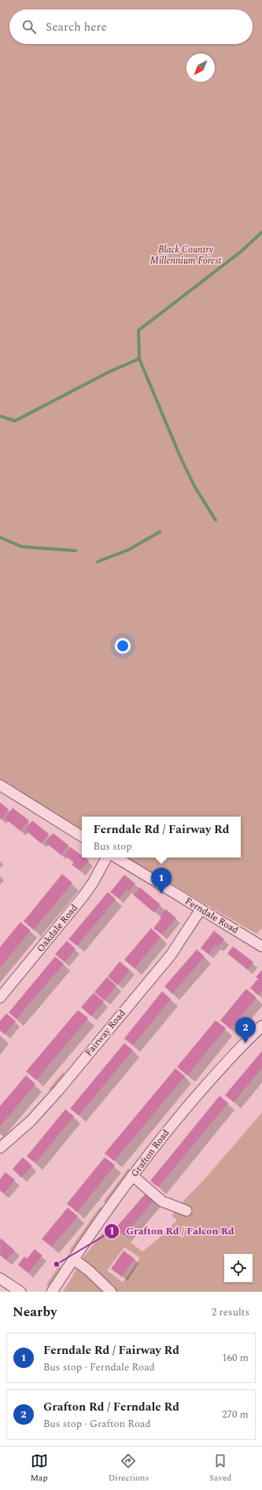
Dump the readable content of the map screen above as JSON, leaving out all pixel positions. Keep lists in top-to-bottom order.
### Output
{
  "streets": {
    "street": [
      "Ferndale Road",
      "Oakdale Road",
      "Fairway Road",
      "Grafton Road"
    ]
  },
  "crossings": [
    ["Ferndale Road", "Fairway Road"]
  ],
  "parks": ["Black Country Millennium Forest"],
  "places": ["Grafton Rd / Falcon Rd"],
  "north": "bottom left",
  "page": {
    "search": "Search here",
    "popup": ["Ferndale Rd / Fairway Rd", "Bus stop"],
    "pins": ["1", "2"],
    "heading": ["Nearby", "2 results"],
    "list": [
      {
        "mark": "1",
        "name": "Ferndale Rd / Fairway Rd",
        "note": "Bus stop · Ferndale Road",
        "value": "160 m"
      },
      {
        "mark": "2",
        "name": "Grafton Rd / Ferndale Rd",
        "note": "Bus stop · Grafton Road",
        "value": "270 m"
      }
    ],
    "nav": ["Map", "Directions", "Saved"]
  }
}
